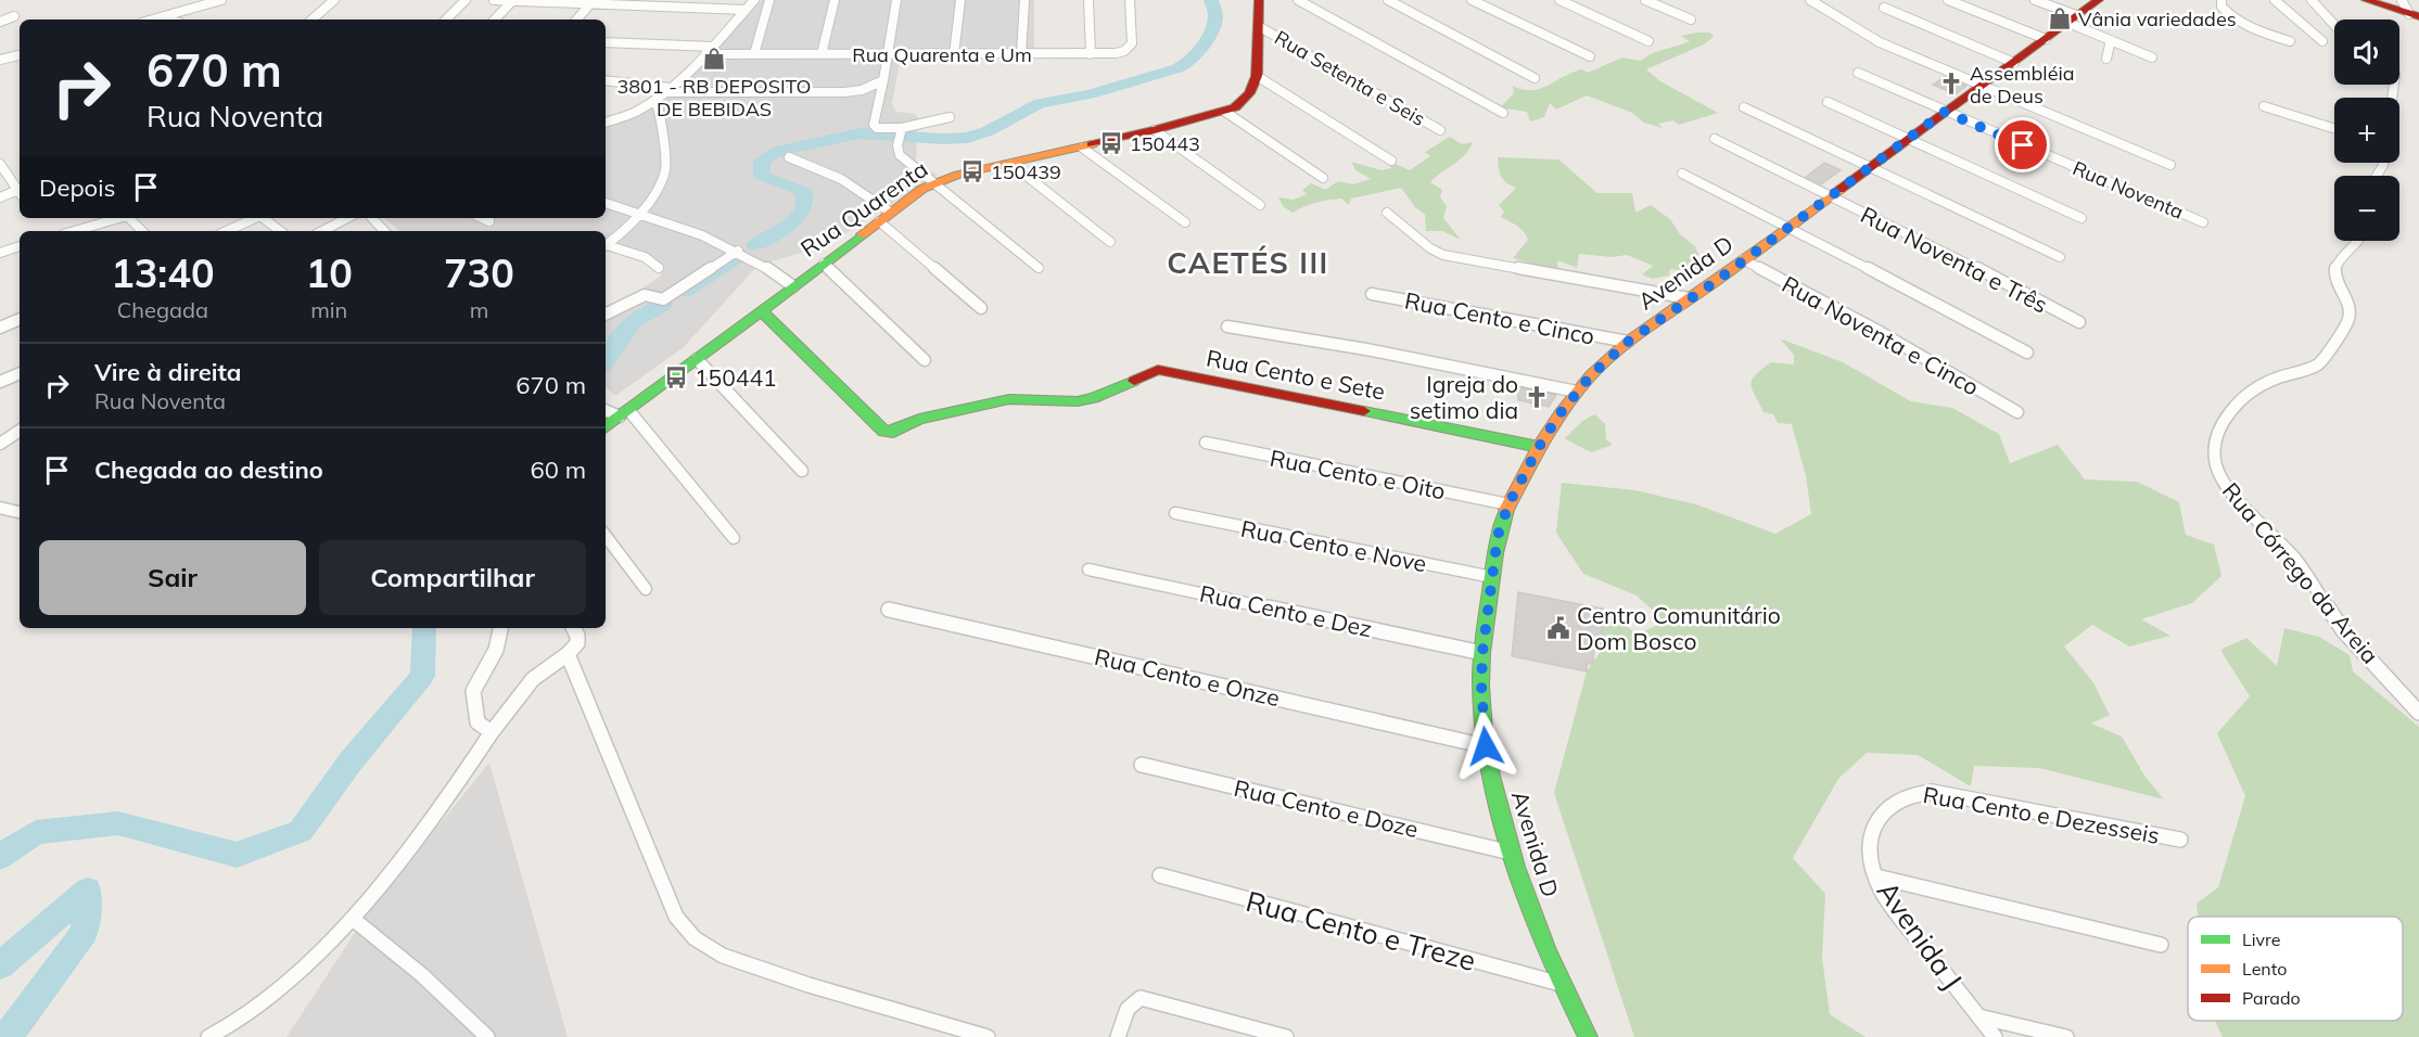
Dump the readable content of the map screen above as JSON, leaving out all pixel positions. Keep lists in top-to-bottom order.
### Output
{
  "streets": {
    "street": [
      "Rua Quarenta e Um",
      "Rua Setenta e Seis",
      "Rua Noventa",
      "Rua Quarenta",
      "Rua Noventa e Três",
      "Avenida D",
      "Rua Cento e Cinco",
      "Rua Noventa e Cinco",
      "Rua Cento e Sete",
      "Rua Cento e Oito",
      "Rua Cento e Nove",
      "Rua Córrego da Areia",
      "Rua Cento e Dez",
      "Rua Cento e Onze",
      "Rua Cento e Doze",
      "Rua Cento e Dezesseis",
      "Rua Cento e Treze",
      "Avenida J"
    ]
  },
  "crossings": [
    ["Rua Setenta e Seis", "Rua Quarenta"],
    ["Rua Noventa", "Avenida D"],
    ["Rua Quarenta", "Rua Cento e Sete"],
    ["Rua Noventa e Três", "Avenida D"],
    ["Avenida D", "Rua Cento e Cinco"],
    ["Avenida D", "Rua Noventa e Cinco"],
    ["Avenida D", "Rua Cento e Sete"],
    ["Avenida D", "Rua Cento e Oito"],
    ["Avenida D", "Rua Cento e Nove"],
    ["Avenida D", "Rua Cento e Dez"],
    ["Avenida D", "Rua Cento e Onze"],
    ["Avenida D", "Rua Cento e Doze"],
    ["Avenida D", "Rua Cento e Treze"],
    ["Rua Cento e Dezesseis", "Avenida J"]
  ],
  "districts": ["CAETÉS III"],
  "places": {
    "shop": ["Vânia variedades", "3801 - RB DEPOSITO DE BEBIDAS"],
    "church": ["Assembléia de Deus", "Igreja do setimo dia"],
    "bus stop": ["150443", "150439", "150441"],
    "public building": ["Centro Comunitário Dom Bosco"]
  },
  "legend": ["Livre", "Lento", "Parado"],
  "page": {
    "map_buttons": ["+", "−"],
    "turn": ["670 m", "Rua Noventa"],
    "then": "Depois",
    "eta": [
      "13:40",
      "Chegada",
      "10",
      "min",
      "730",
      "m"
    ],
    "list": [
      {
        "name": "Vire à direita",
        "note": "Rua Noventa",
        "value": "670 m"
      },
      {
        "name": "Chegada ao destino",
        "value": "60 m"
      }
    ],
    "buttons": ["Sair", "Compartilhar"]
  }
}
